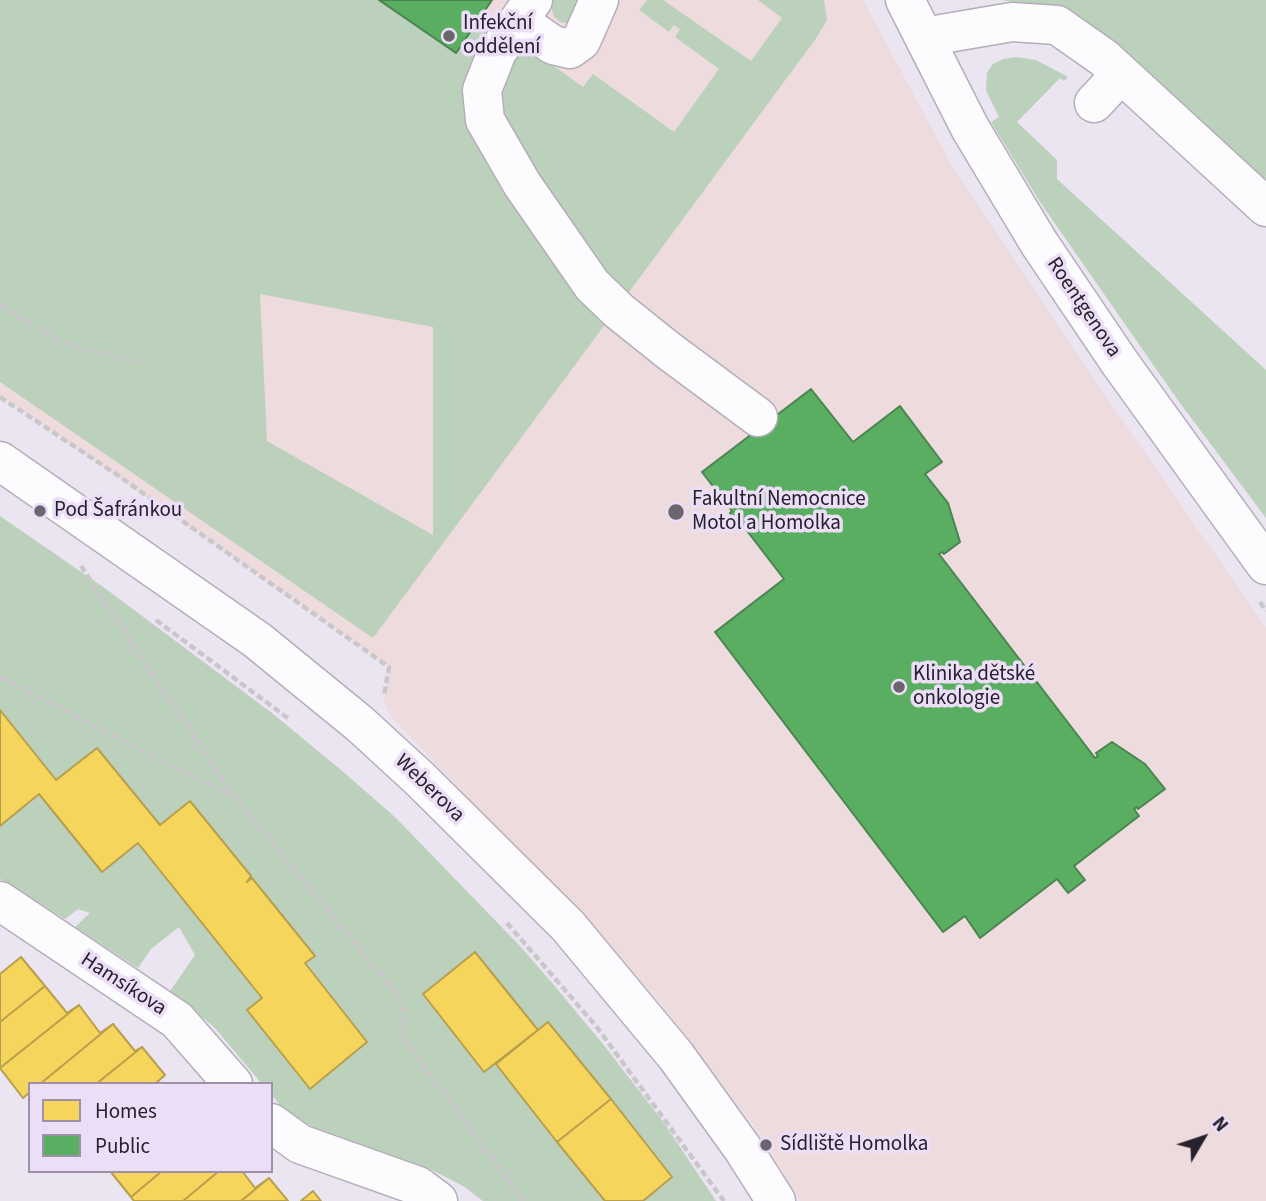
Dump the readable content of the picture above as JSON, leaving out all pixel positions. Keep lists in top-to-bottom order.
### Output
{
  "streets": {
    "street": ["Roentgenova", "Weberova", "Hamsíkova"]
  },
  "places": [
    "Infekční oddělení",
    "Pod Šafránkou",
    "Fakultní Nemocnice Motol a Homolka",
    "Klinika dětské onkologie",
    "Sídliště Homolka"
  ],
  "legend": ["Homes", "Public"],
  "north": "top right"
}
